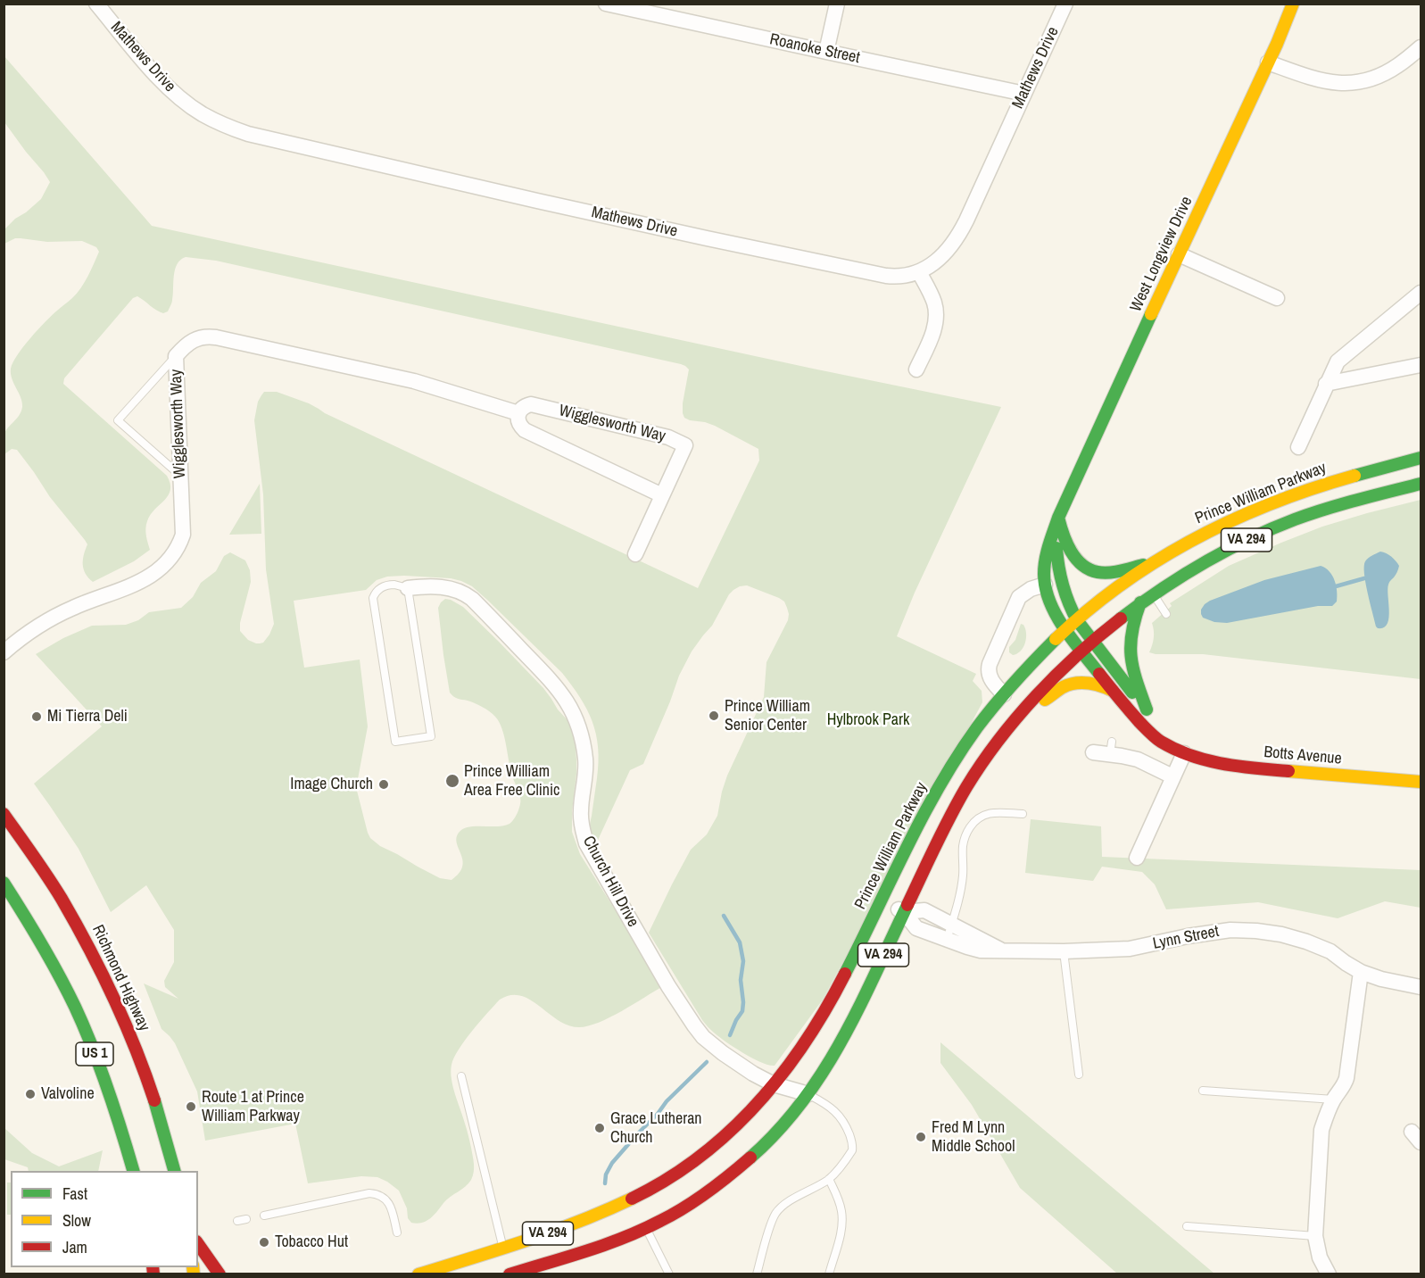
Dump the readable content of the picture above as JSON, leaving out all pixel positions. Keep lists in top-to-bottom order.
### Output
{
  "streets": {
    "main road": [
      "West Longview Drive",
      "Prince William Parkway",
      "VA 294",
      "Botts Avenue",
      "Richmond Highway",
      "US 1"
    ],
    "street": [
      "Roanoke Street",
      "Mathews Drive",
      "Wigglesworth Way",
      "Church Hill Drive",
      "Lynn Street"
    ]
  },
  "crossings": [
    ["Roanoke Street", "Mathews Drive"],
    ["West Longview Drive", "Prince William Parkway"],
    ["West Longview Drive", "Botts Avenue"],
    ["Prince William Parkway", "Botts Avenue"],
    ["Prince William Parkway", "Church Hill Drive"],
    ["Prince William Parkway", "Lynn Street"]
  ],
  "parks": ["Hylbrook Park"],
  "places": [
    "Prince William Senior Center",
    "Mi Tierra Deli",
    "Prince William Area Free Clinic",
    "Image Church",
    "Valvoline",
    "Route 1 at Prince William Parkway",
    "Grace Lutheran Church",
    "Fred M Lynn Middle School",
    "Tobacco Hut"
  ],
  "legend": ["Fast", "Slow", "Jam"]
}
